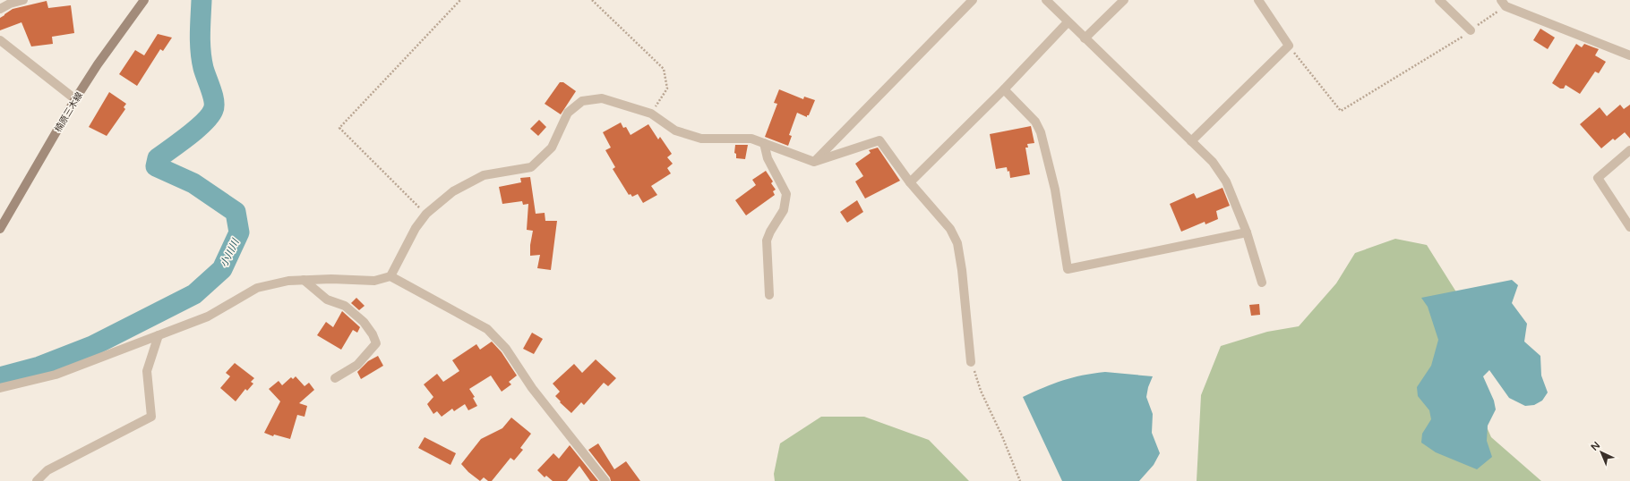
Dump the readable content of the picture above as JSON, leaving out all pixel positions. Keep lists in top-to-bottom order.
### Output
{
  "streets": {
    "main road": ["楠原三木線"]
  },
  "water": ["小川川"],
  "north": "top left"
}
